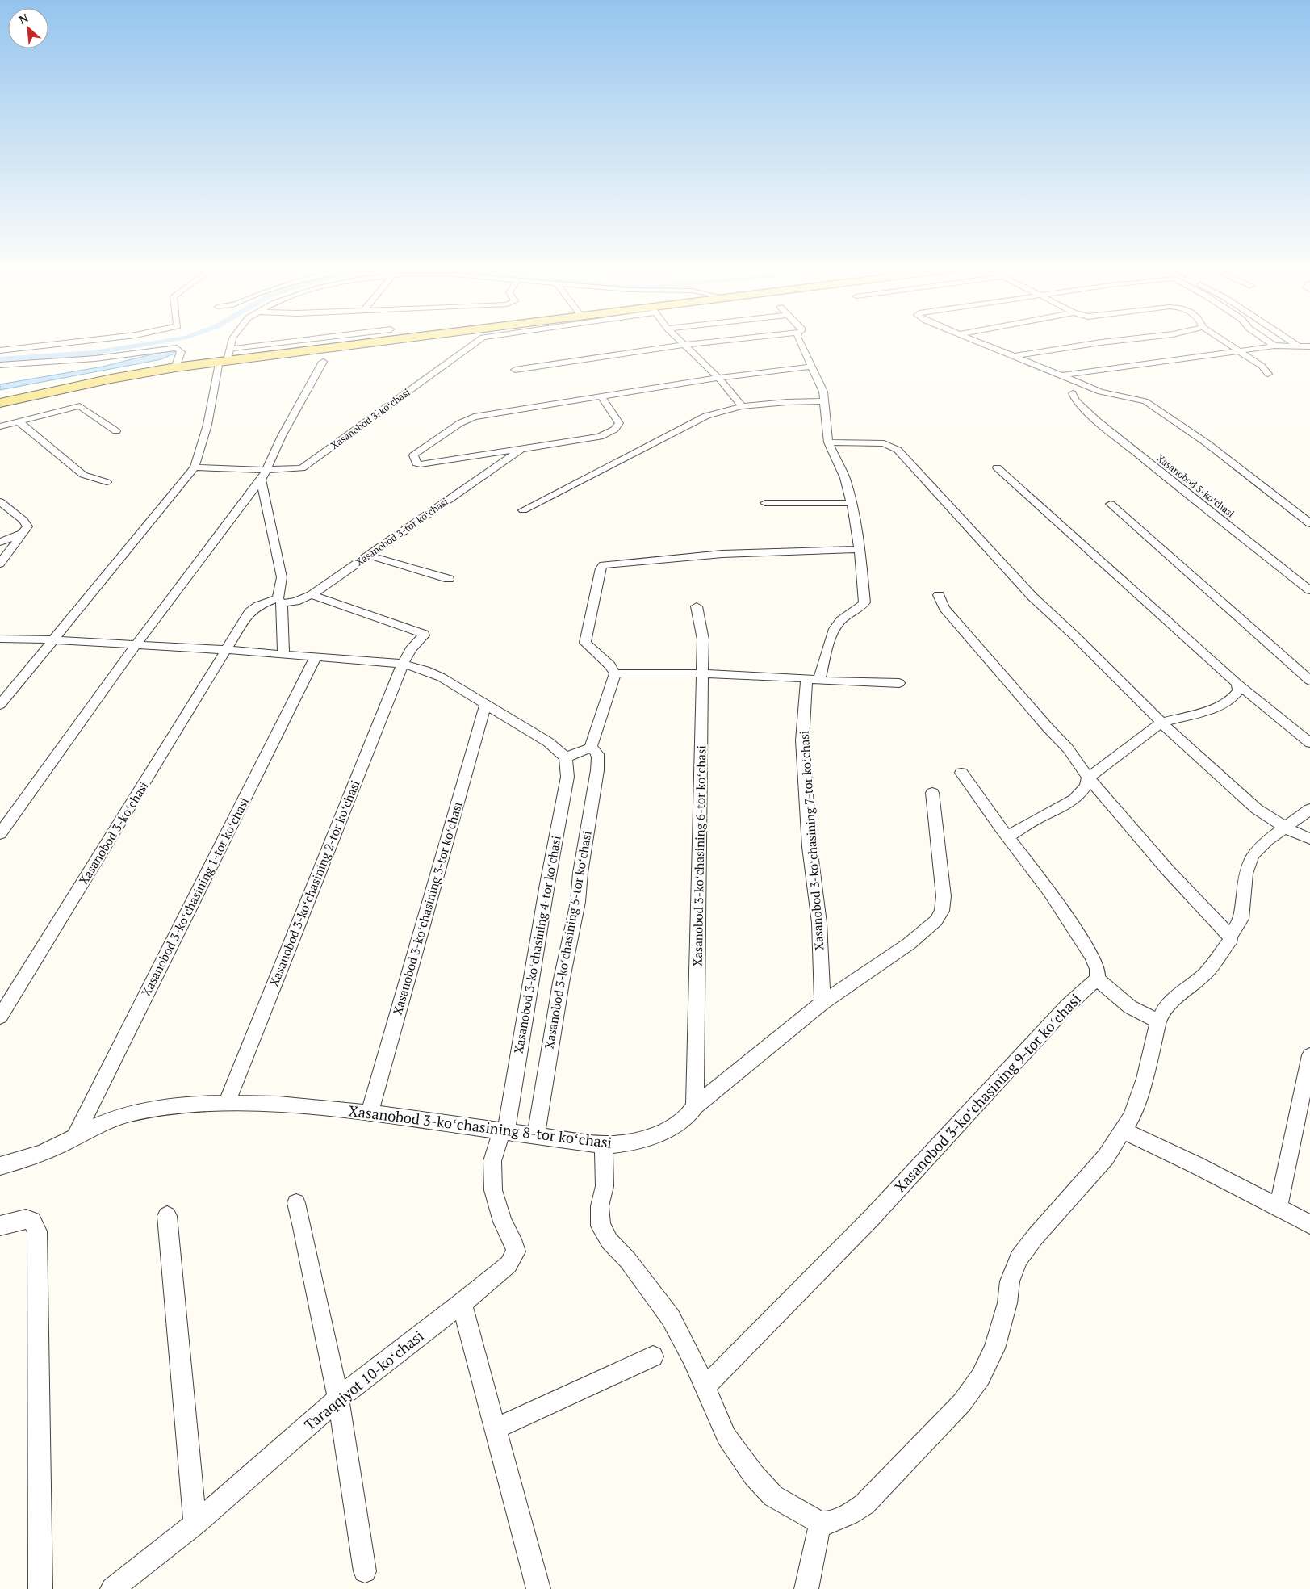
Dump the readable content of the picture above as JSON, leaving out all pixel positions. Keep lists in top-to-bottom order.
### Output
{
  "streets": {
    "street": [
      "Xasanobod 3-koʻchasi",
      "Xasanobod 5-koʻchasi",
      "Xasanobod 3-tor koʻchasi",
      "Xasanobod 3-koʻchasining 7-tor koʻchasi",
      "Xasanobod 3-koʻchasining 6-tor koʻchasi",
      "Xasanobod 3-koʻchasining 2-tor koʻchasi",
      "Xasanobod 3-koʻchasining 1-tor koʻchasi",
      "Xasanobod 3-koʻchasining 3-tor koʻchasi",
      "Xasanobod 3-koʻchasining 5-tor koʻchasi",
      "Xasanobod 3-koʻchasining 4-tor koʻchasi",
      "Xasanobod 3-koʻchasining 9-tor koʻchasi",
      "Xasanobod 3-koʻchasining 8-tor koʻchasi",
      "Taraqqiyot 10-koʻchasi"
    ]
  },
  "crossings": [
    ["Xasanobod 3-koʻchasi", "Xasanobod 3-tor koʻchasi"],
    ["Xasanobod 3-koʻchasining 7-tor koʻchasi", "Xasanobod 3-koʻchasining 8-tor koʻchasi"],
    ["Xasanobod 3-koʻchasining 6-tor koʻchasi", "Xasanobod 3-koʻchasining 8-tor koʻchasi"],
    ["Xasanobod 3-koʻchasining 2-tor koʻchasi", "Xasanobod 3-koʻchasining 8-tor koʻchasi"],
    ["Xasanobod 3-koʻchasining 1-tor koʻchasi", "Xasanobod 3-koʻchasining 8-tor koʻchasi"],
    ["Xasanobod 3-koʻchasining 3-tor koʻchasi", "Xasanobod 3-koʻchasining 8-tor koʻchasi"],
    ["Xasanobod 3-koʻchasining 5-tor koʻchasi", "Xasanobod 3-koʻchasining 8-tor koʻchasi"],
    ["Xasanobod 3-koʻchasining 4-tor koʻchasi", "Xasanobod 3-koʻchasining 8-tor koʻchasi"],
    ["Xasanobod 3-koʻchasining 4-tor koʻchasi", "Taraqqiyot 10-koʻchasi"],
    ["Xasanobod 3-koʻchasining 8-tor koʻchasi", "Taraqqiyot 10-koʻchasi"]
  ],
  "north": "top left"
}
